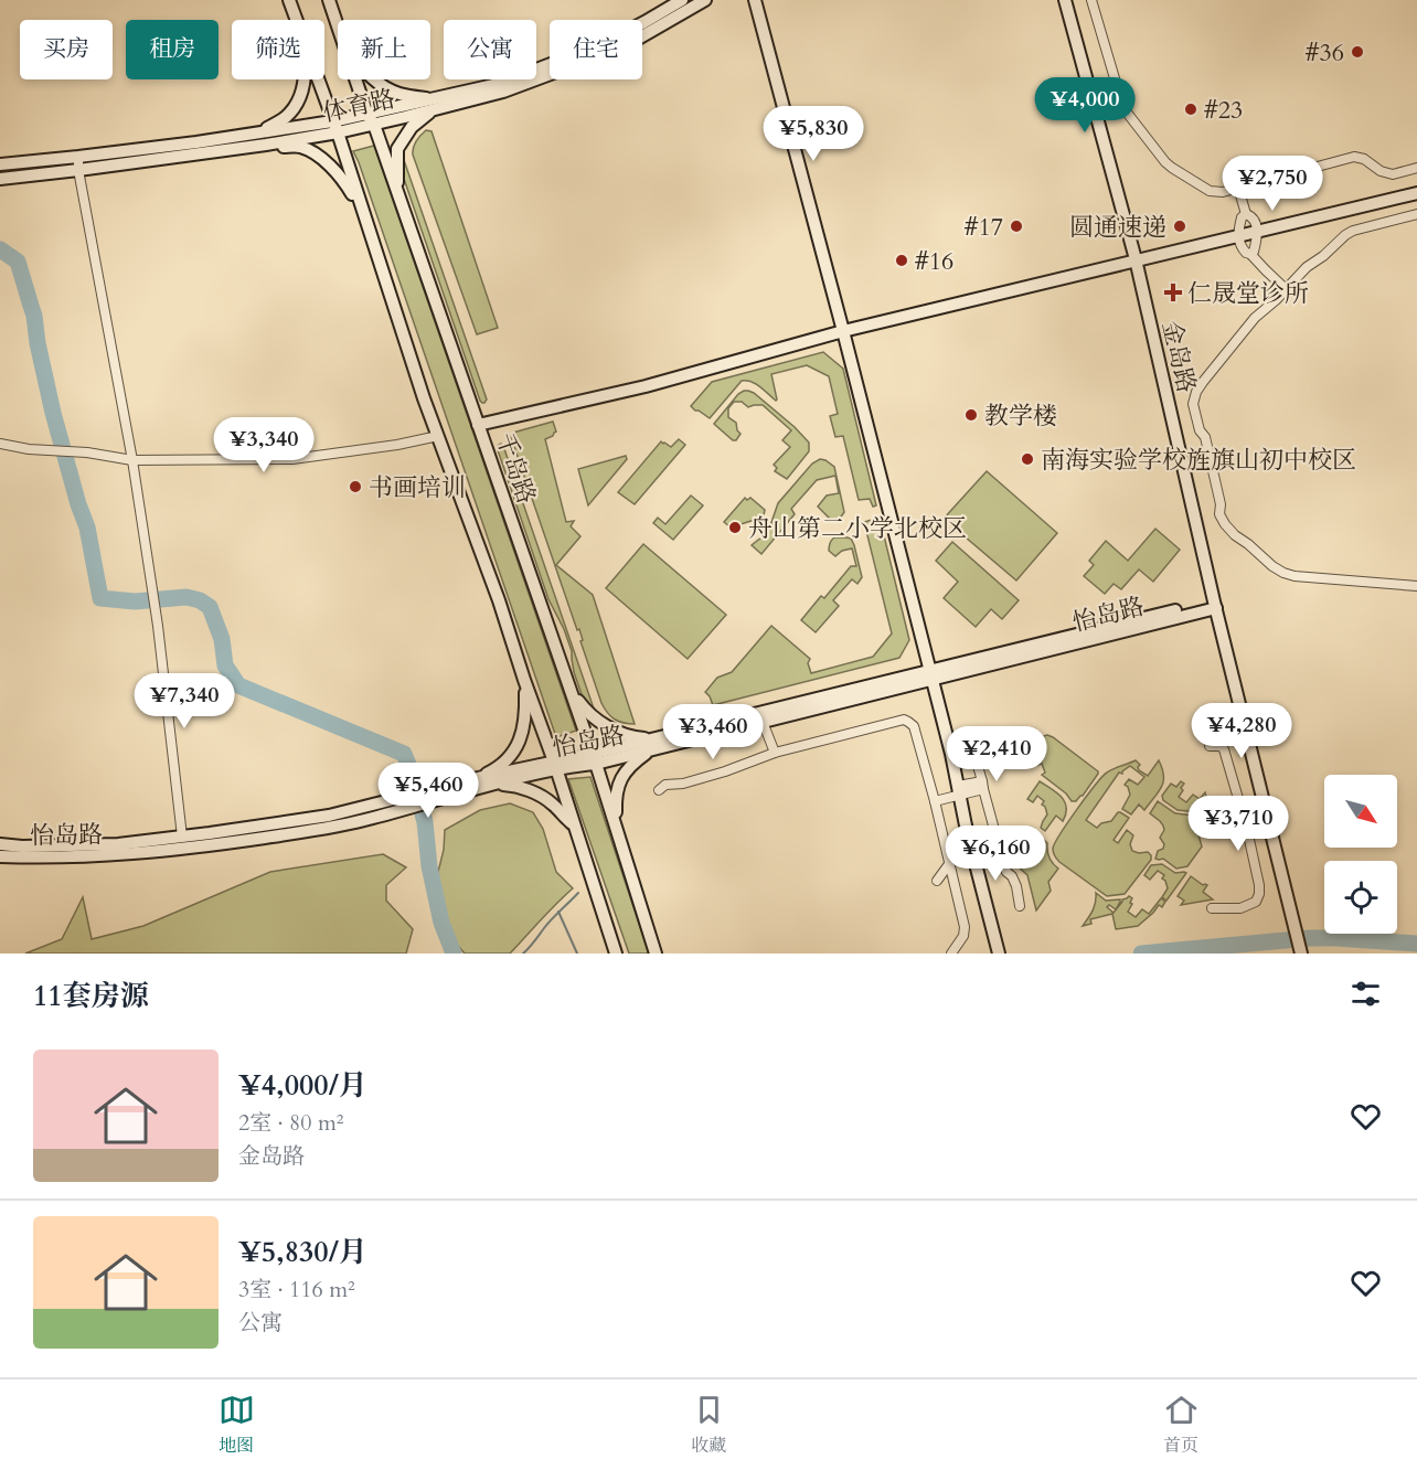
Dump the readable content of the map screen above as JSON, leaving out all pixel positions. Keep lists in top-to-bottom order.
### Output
{
  "streets": {
    "street": [
      "体育路",
      "金岛路",
      "千岛路",
      "怡岛路"
    ]
  },
  "crossings": [
    ["体育路", "千岛路"],
    ["千岛路", "怡岛路"]
  ],
  "places": {
    "other": [
      "#36",
      "#23",
      "#17",
      "圆通速递",
      "#16",
      "教学楼",
      "南海实验学校旌旗山初中校区",
      "书画培训",
      "舟山第二小学北校区"
    ],
    "health": ["仁晟堂诊所"]
  },
  "north": "bottom right",
  "page": {
    "chip": [
      "买房",
      "租房",
      "筛选",
      "新上",
      "公寓",
      "住宅"
    ],
    "price": [
      "¥4,000",
      "¥5,830",
      "¥2,750",
      "¥3,340",
      "¥7,340",
      "¥4,280",
      "¥3,460",
      "¥2,410",
      "¥5,460",
      "¥3,710",
      "¥6,160"
    ],
    "heading": "11套房源",
    "list": [
      {
        "name": "¥4,000/月",
        "note": "2室 · 80 m² · 金岛路"
      },
      {
        "name": "¥5,830/月",
        "note": "3室 · 116 m² · 公寓"
      }
    ],
    "tabs": ["地图", "收藏", "首页"]
  }
}
